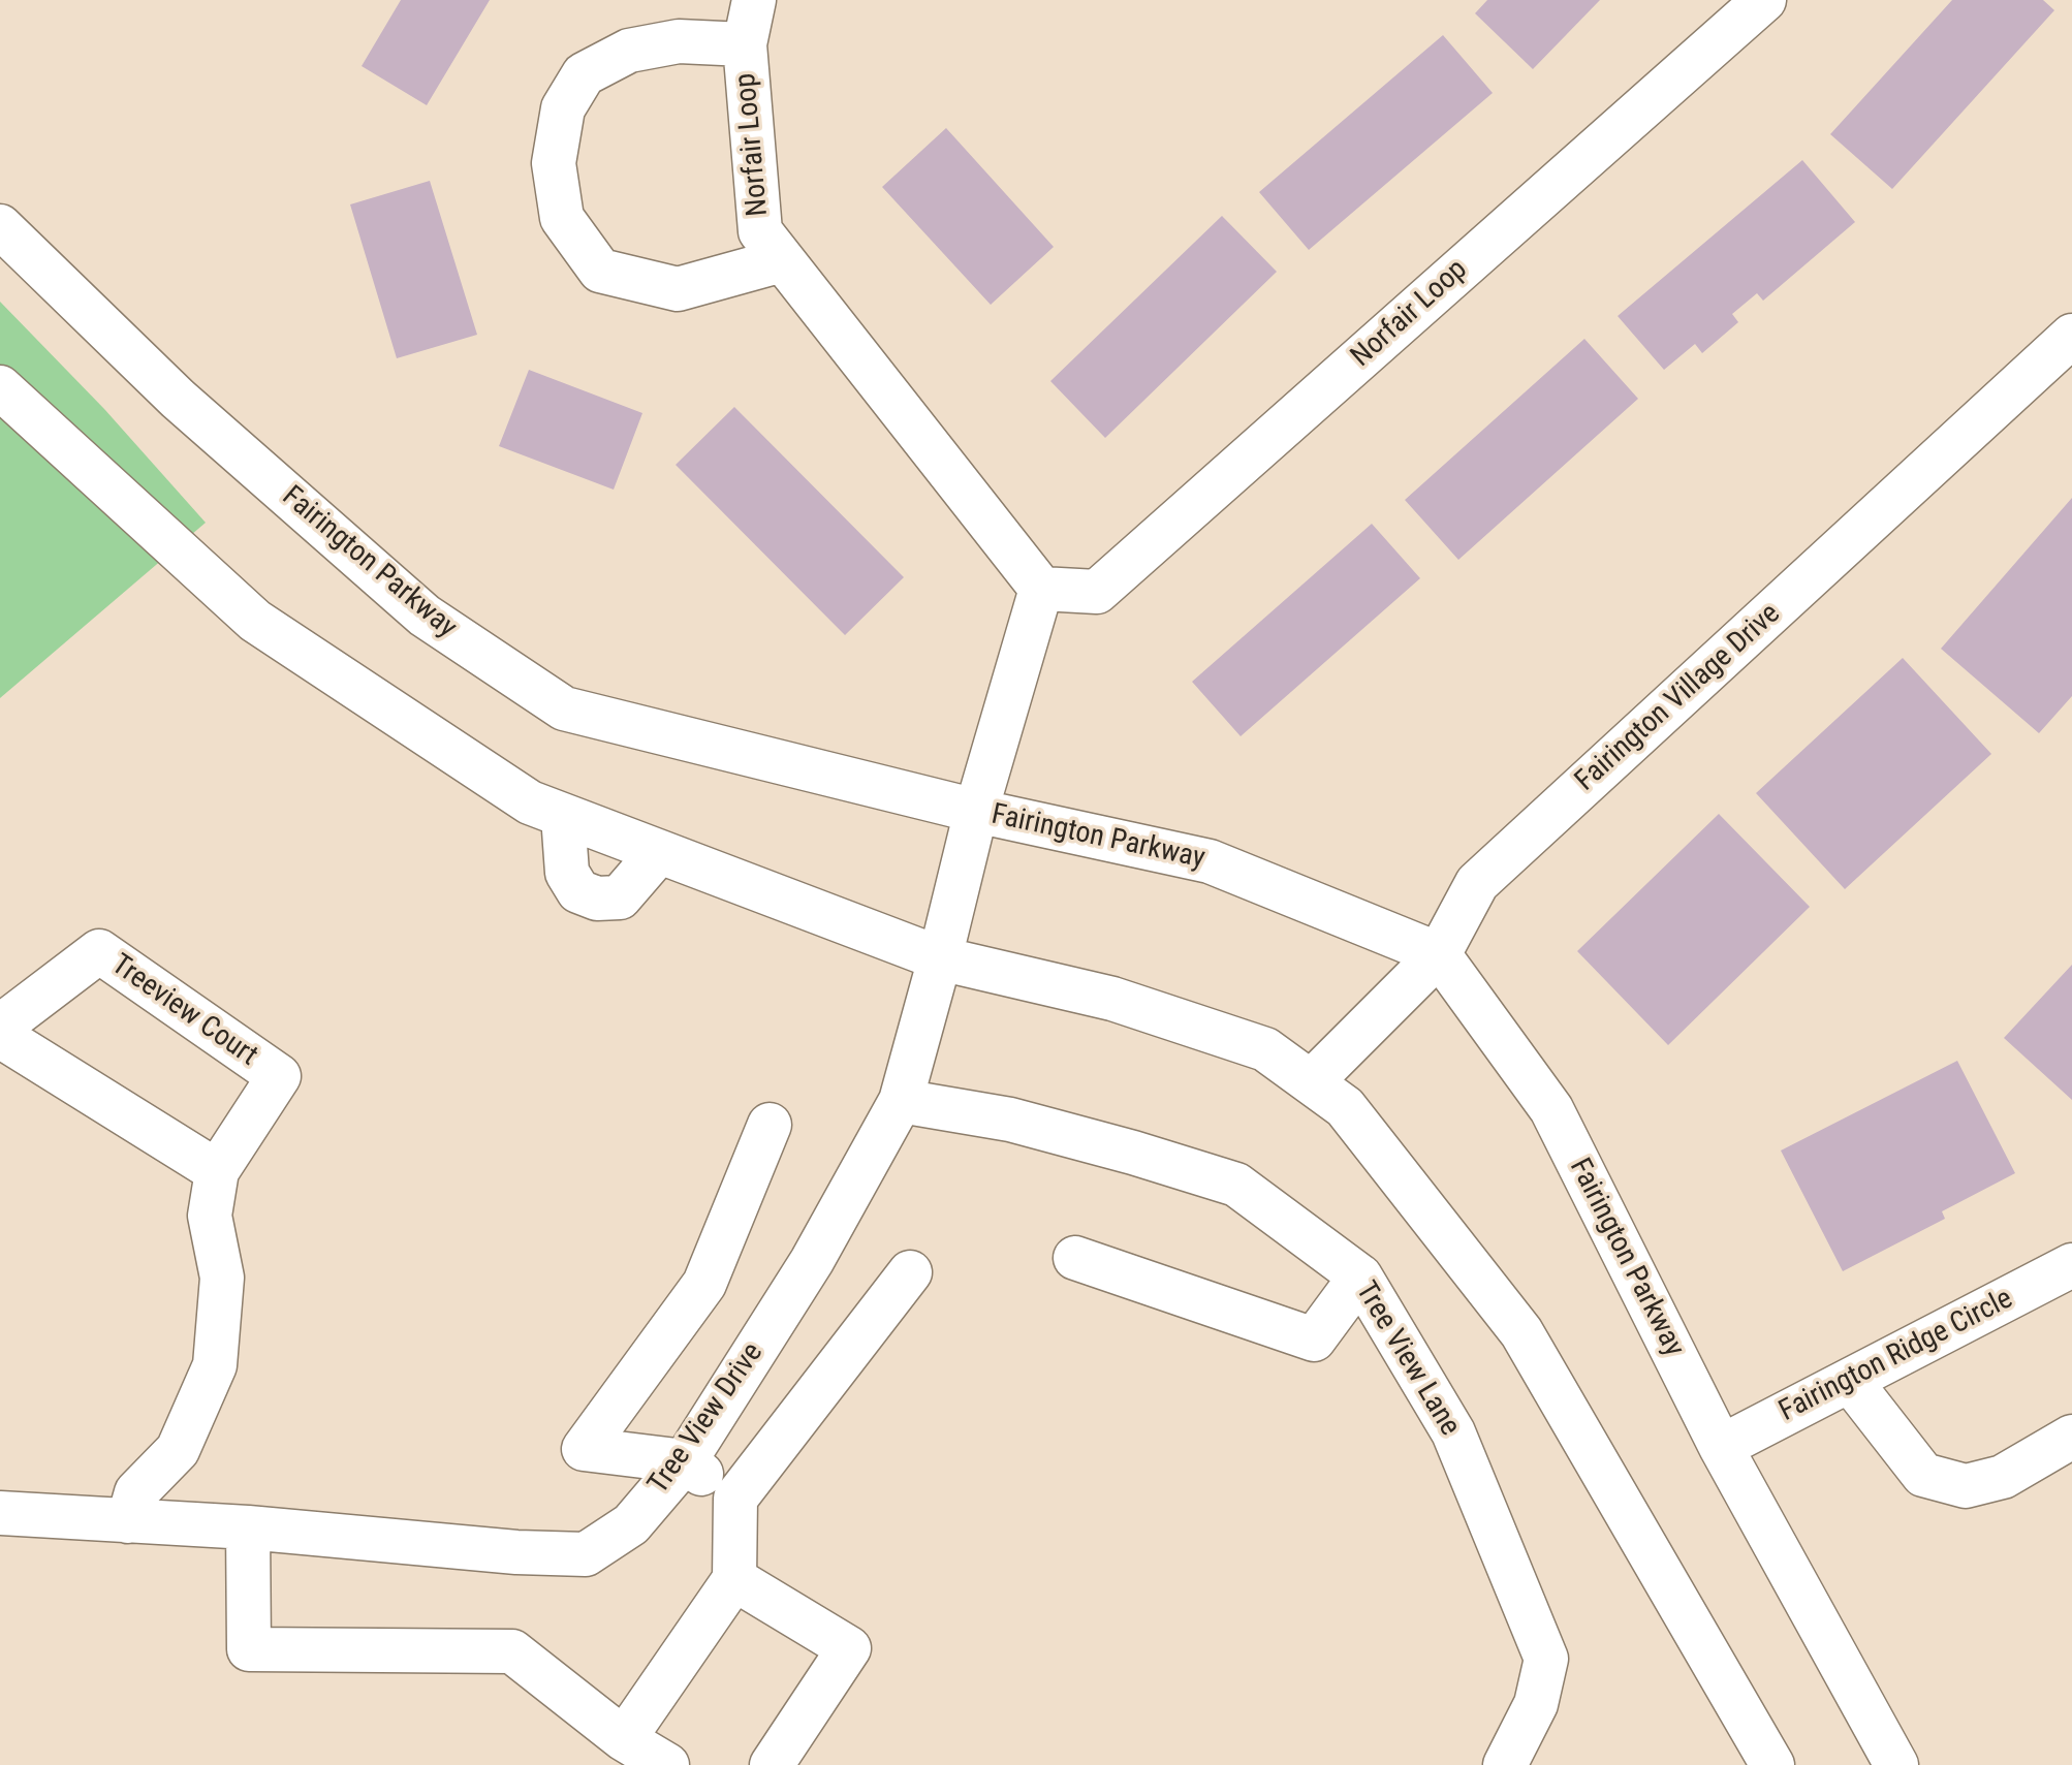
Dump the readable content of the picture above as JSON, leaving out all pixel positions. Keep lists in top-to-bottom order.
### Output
{
  "streets": {
    "street": [
      "Norfair Loop",
      "Fairington Parkway",
      "Fairington Village Drive",
      "Treeview Court",
      "Fairington Ridge Circle",
      "Tree View Lane",
      "Tree View Drive"
    ]
  },
  "crossings": [
    ["Fairington Parkway", "Fairington Village Drive"],
    ["Fairington Parkway", "Fairington Ridge Circle"],
    ["Fairington Parkway", "Tree View Drive"],
    ["Treeview Court", "Tree View Drive"],
    ["Tree View Lane", "Tree View Drive"]
  ]
}
